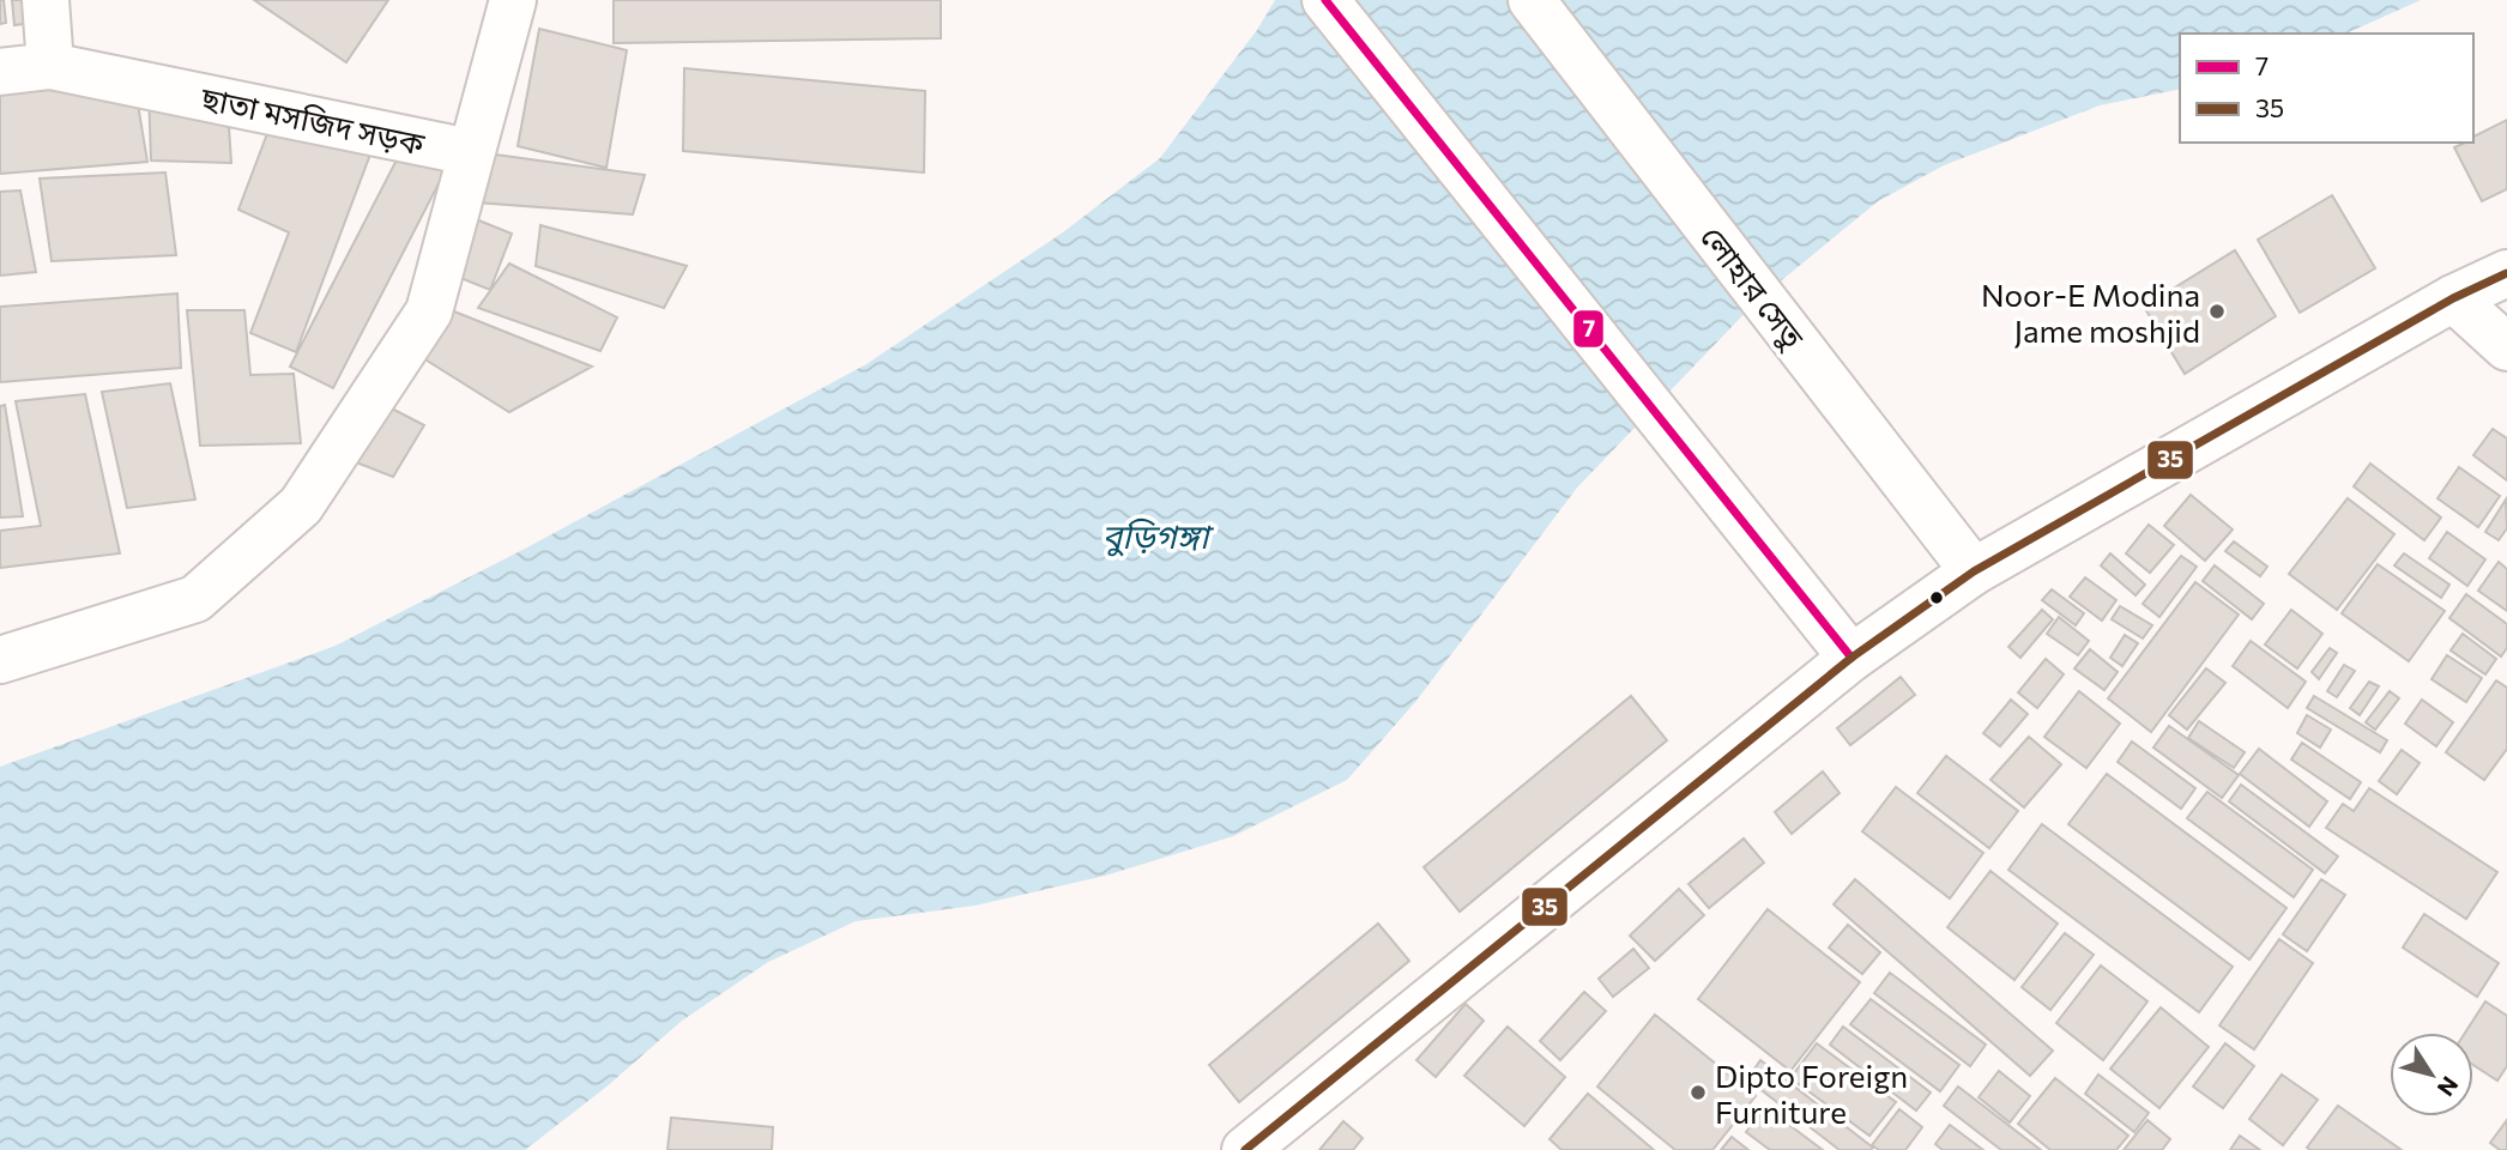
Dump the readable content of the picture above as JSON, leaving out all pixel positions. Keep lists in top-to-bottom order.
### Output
{
  "streets": {
    "main road": ["ছাতা মসজিদ সড়ক", "লোহার সেতু"]
  },
  "water": ["বুড়িগঙ্গা"],
  "places": ["Noor-E Modina Jame moshjid", "Dipto Foreign Furniture"],
  "lines": ["transit line 7", "transit line 35"],
  "legend": ["7", "35"],
  "north": "bottom right"
}
